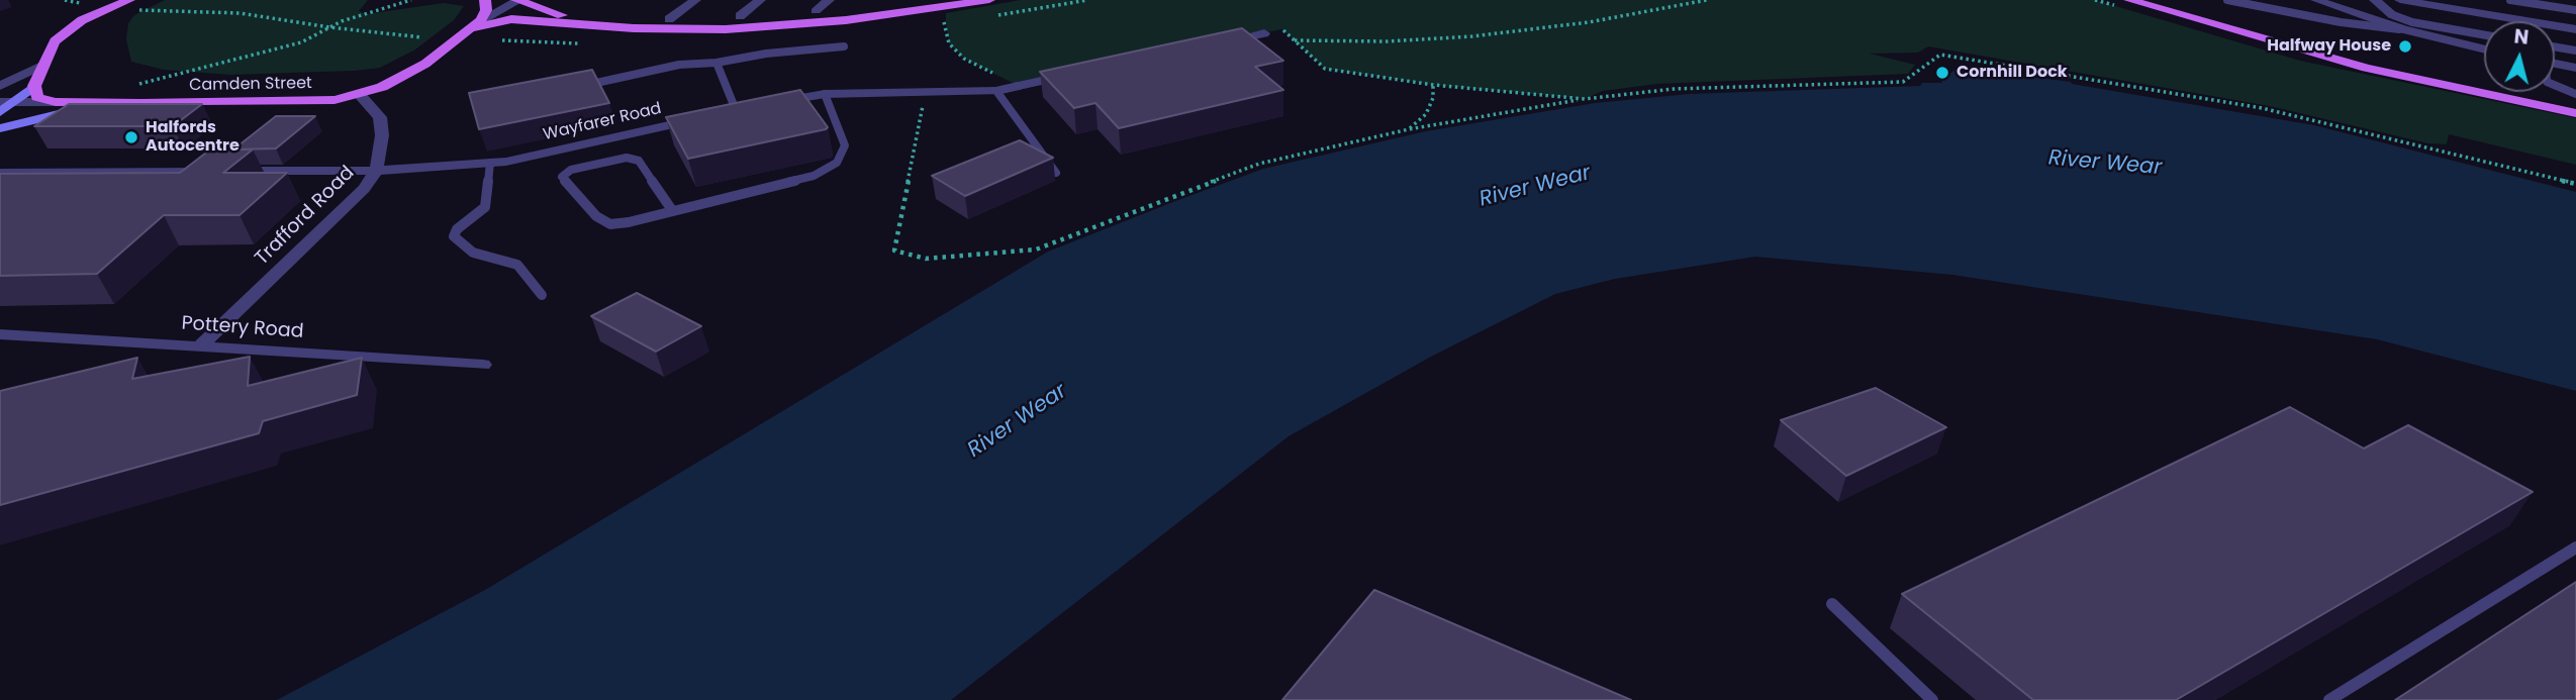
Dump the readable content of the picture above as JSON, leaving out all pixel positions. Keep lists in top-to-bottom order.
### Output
{
  "streets": {
    "main road": ["Camden Street"],
    "street": ["Wayfarer Road", "Trafford Road", "Pottery Road"]
  },
  "crossings": [
    ["Camden Street", "Trafford Road"],
    ["Wayfarer Road", "Trafford Road"],
    ["Trafford Road", "Pottery Road"]
  ],
  "water": ["River Wear"],
  "places": ["Halfway House", "Cornhill Dock", "Halfords Autocentre"],
  "north": "top"
}
